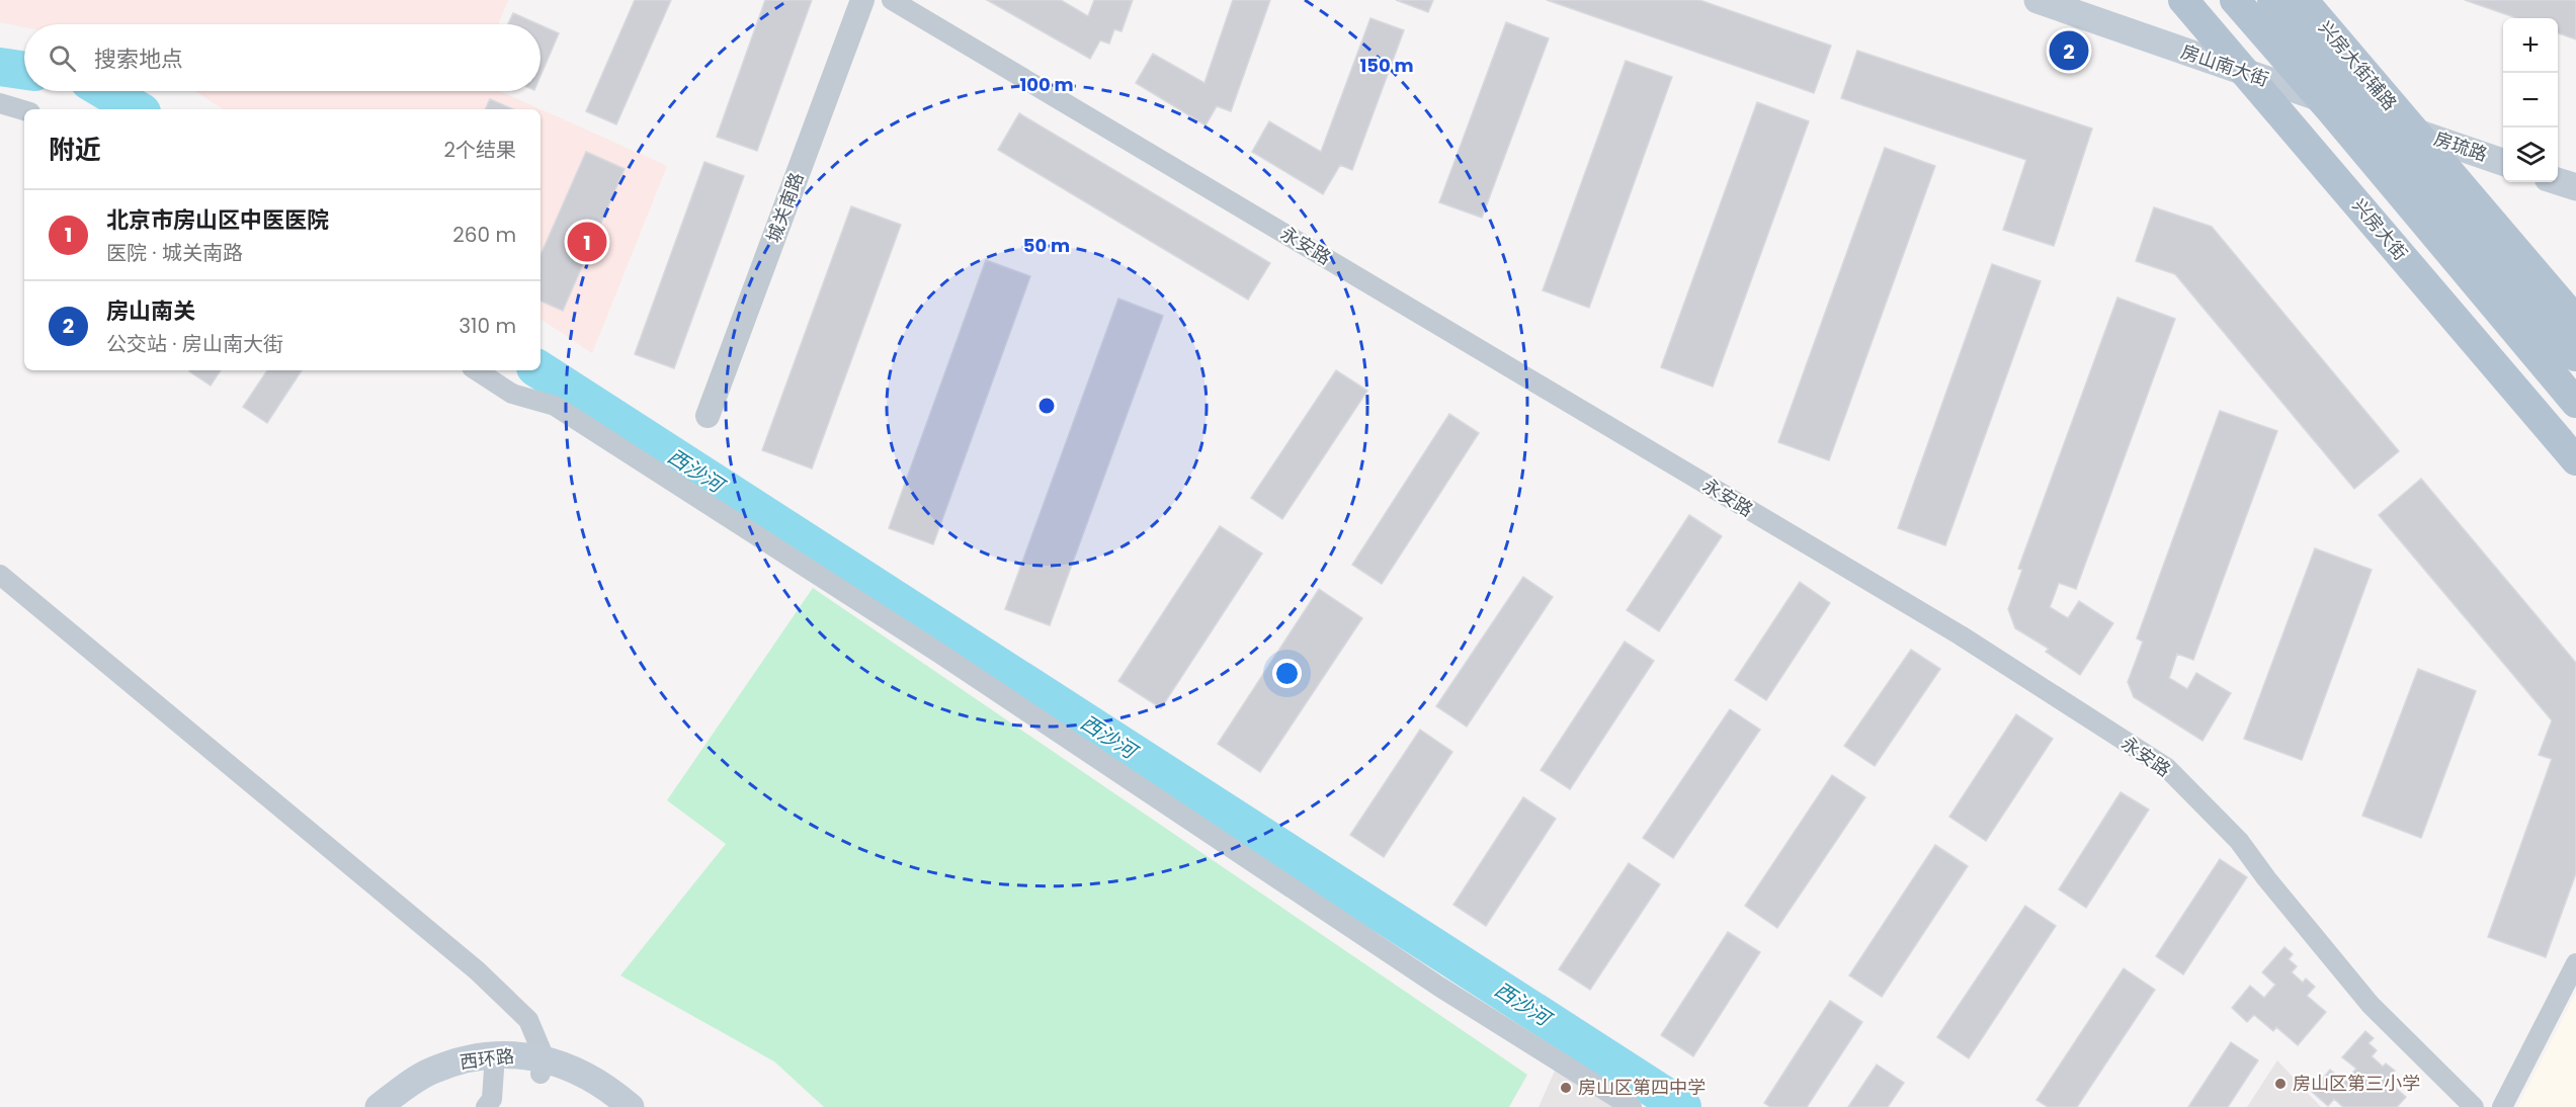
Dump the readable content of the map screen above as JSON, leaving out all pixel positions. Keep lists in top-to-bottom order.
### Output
{
  "streets": {
    "main road": [
      "房山南大街",
      "兴房大街辅路",
      "房琉路",
      "兴房大街",
      "西环路"
    ],
    "street": ["城关南路", "永安路"]
  },
  "crossings": [
    ["房山南大街", "兴房大街辅路"],
    ["房山南大街", "房琉路"],
    ["房山南大街", "兴房大街"],
    ["兴房大街辅路", "房琉路"]
  ],
  "water": ["西沙河"],
  "places": ["房山区第三小学", "房山区第四中学"],
  "page": {
    "map_buttons": ["+", "−"],
    "search": "搜索地点",
    "pins": ["2", "1"],
    "heading": ["附近", "2个结果"],
    "list": [
      {
        "mark": "1",
        "name": "北京市房山区中医医院",
        "note": "医院 · 城关南路",
        "value": "260 m"
      },
      {
        "mark": "2",
        "name": "房山南关",
        "note": "公交站 · 房山南大街",
        "value": "310 m"
      }
    ]
  },
  "rings": ["150 m", "100 m", "50 m"]
}
